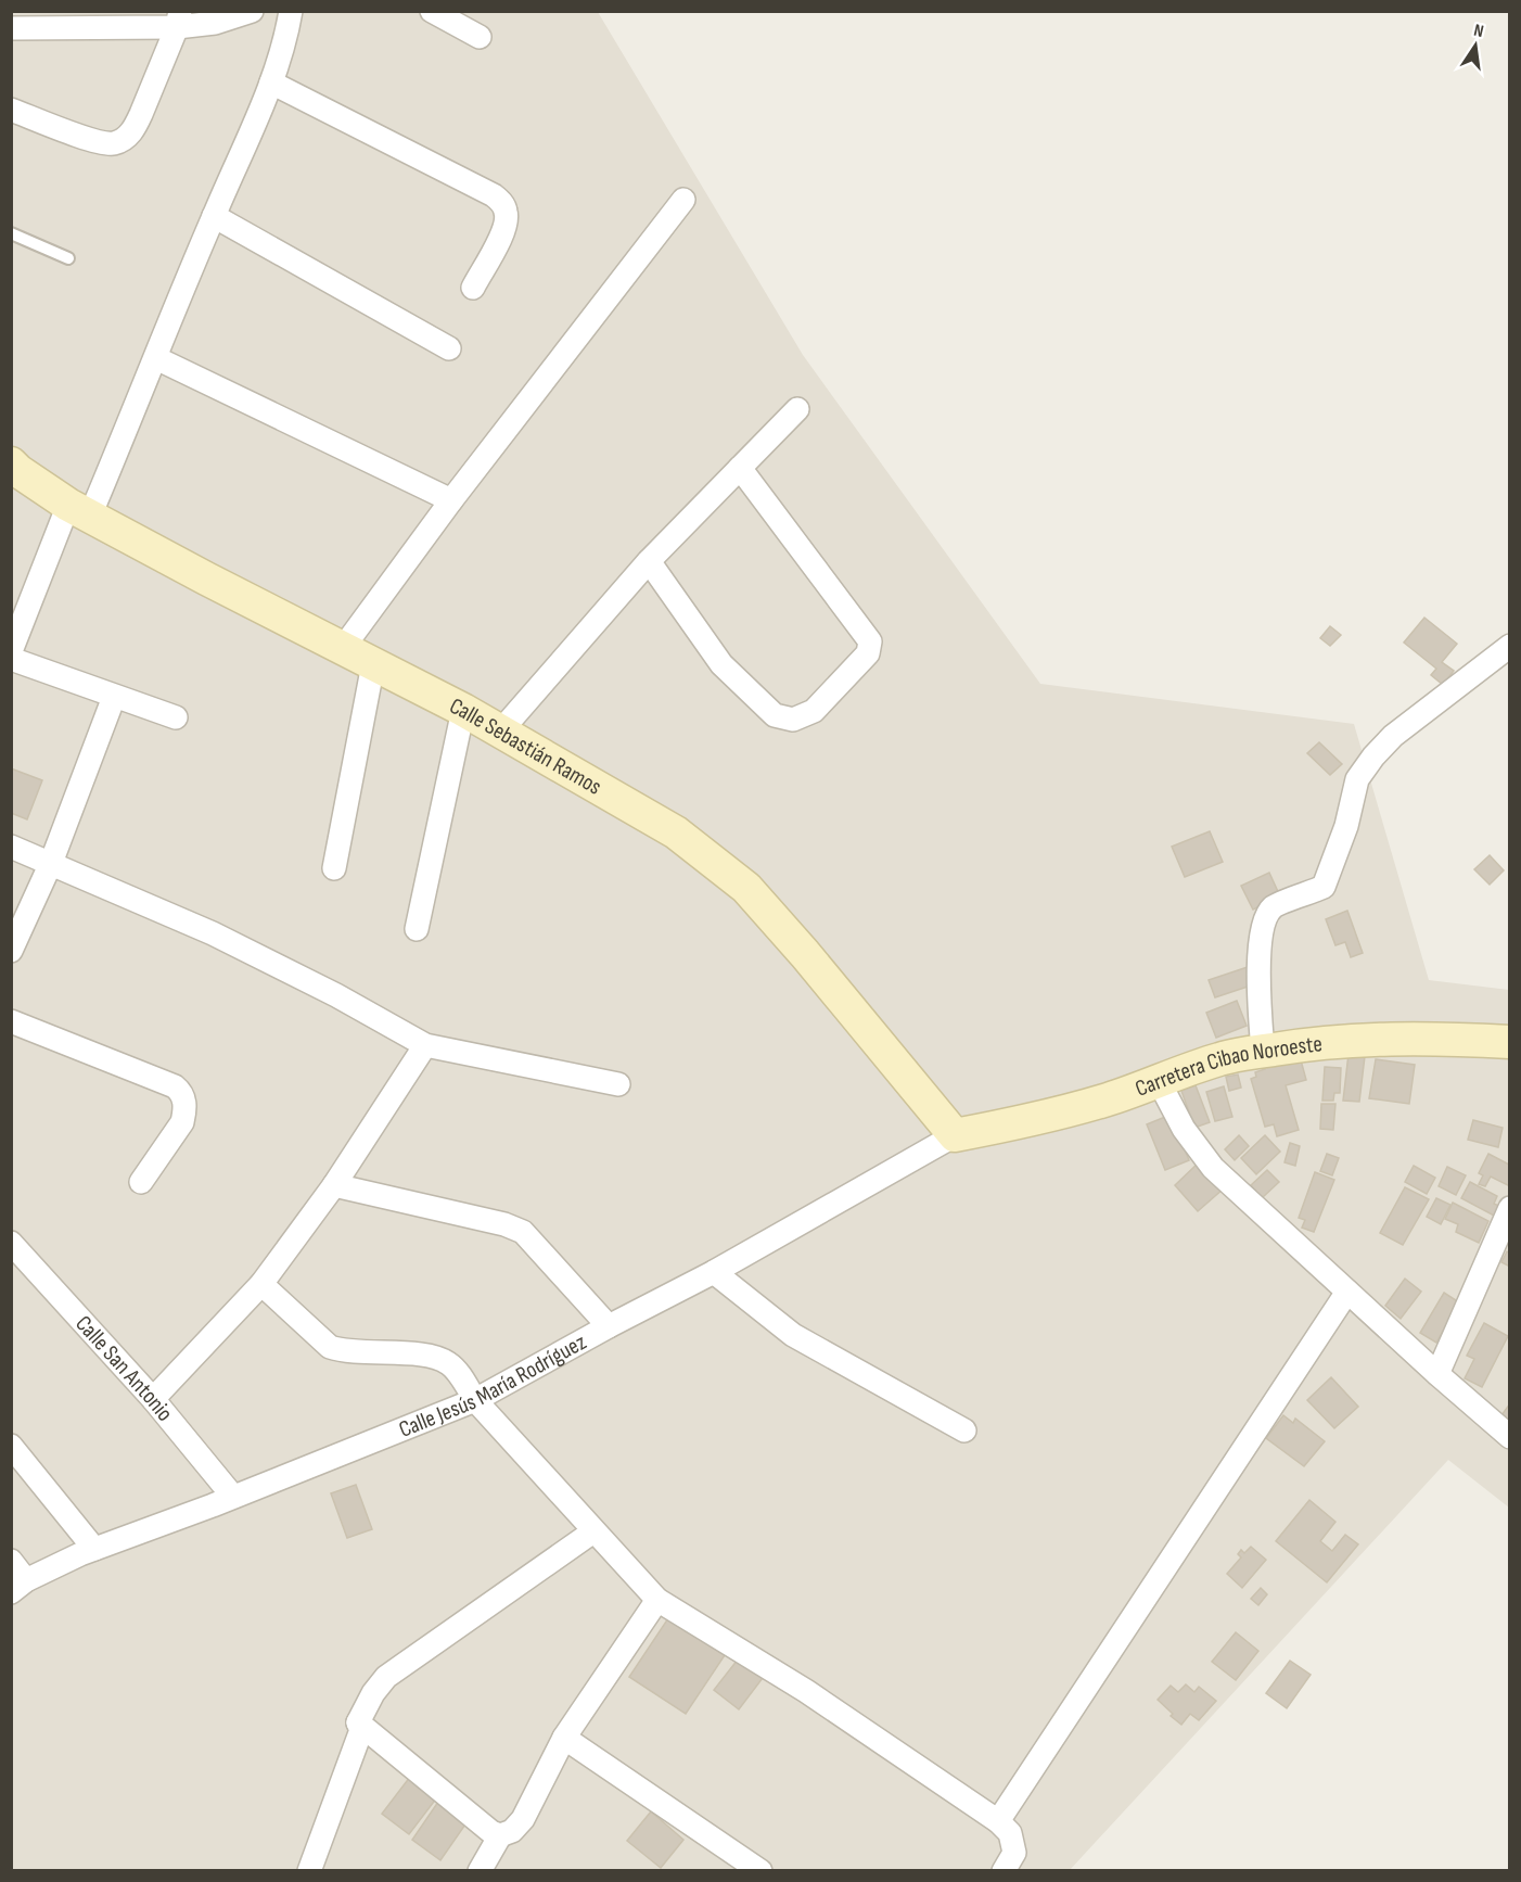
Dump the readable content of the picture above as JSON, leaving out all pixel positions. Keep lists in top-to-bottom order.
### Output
{
  "streets": {
    "main road": ["Calle Sebastián Ramos", "Carretera Cibao Noroeste"],
    "street": ["Calle San Antonio", "Calle Jesús María Rodríguez"]
  },
  "crossings": [
    ["Calle Sebastián Ramos", "Carretera Cibao Noroeste"],
    ["Calle Sebastián Ramos", "Calle Jesús María Rodríguez"],
    ["Carretera Cibao Noroeste", "Calle Jesús María Rodríguez"],
    ["Calle San Antonio", "Calle Jesús María Rodríguez"]
  ],
  "north": "top"
}
